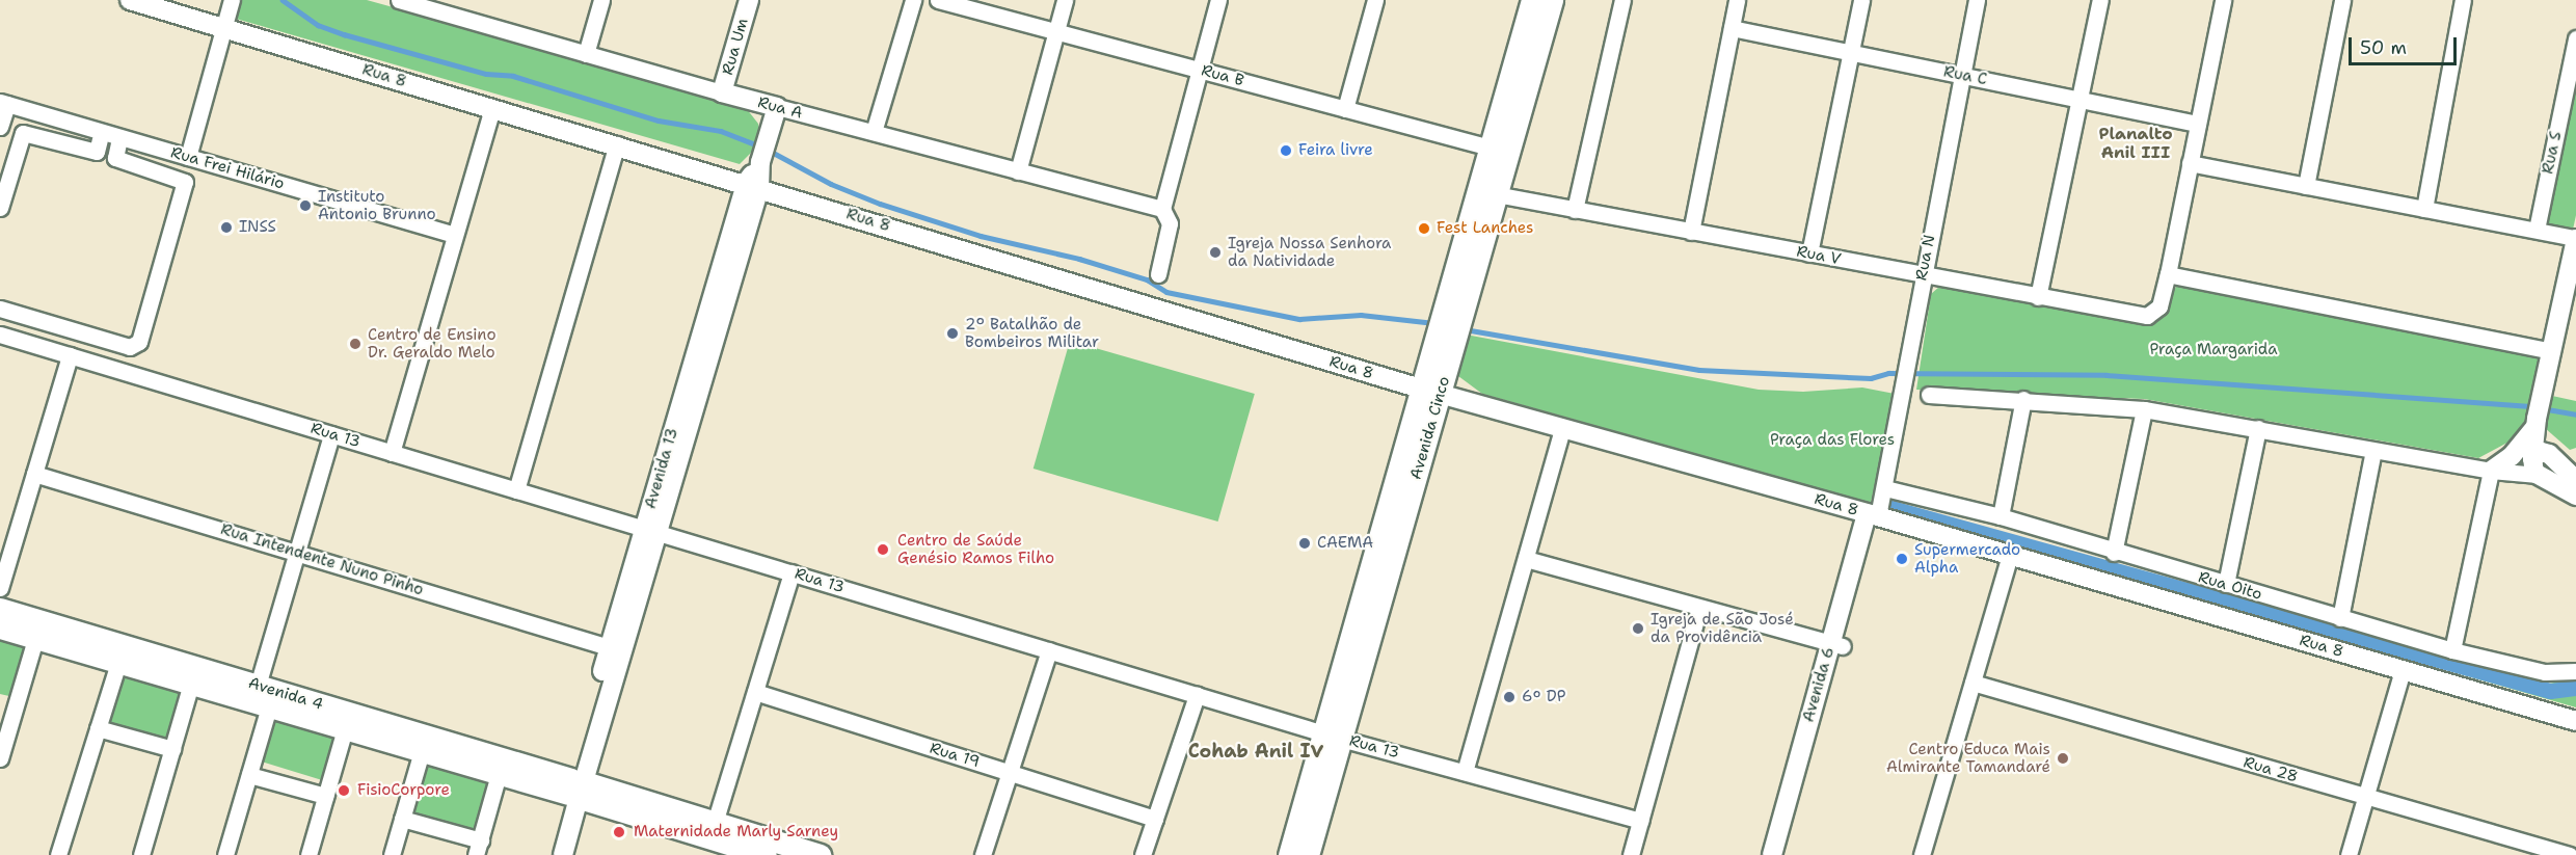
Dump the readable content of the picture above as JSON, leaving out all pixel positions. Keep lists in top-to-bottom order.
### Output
{
  "streets": {
    "main road": ["Avenida Cinco", "Avenida 4"],
    "street": [
      "Rua Um",
      "Rua 8",
      "Rua B",
      "Rua C",
      "Rua A",
      "Rua S",
      "Rua Frei Hilário",
      "Rua V",
      "Rua N",
      "Rua 13",
      "Avenida 13",
      "Rua Intendente Nuno Pinho",
      "Rua Oito",
      "Avenida 6",
      "Rua 19",
      "Rua 28"
    ]
  },
  "crossings": [
    ["Rua Um", "Rua A"],
    ["Rua 8", "Rua N"],
    ["Rua 8", "Avenida Cinco"],
    ["Rua 8", "Avenida 13"],
    ["Rua 8", "Avenida 6"],
    ["Rua B", "Avenida Cinco"],
    ["Rua C", "Rua N"],
    ["Rua A", "Avenida 13"],
    ["Rua V", "Rua N"],
    ["Rua V", "Avenida Cinco"],
    ["Rua N", "Rua Oito"],
    ["Rua N", "Avenida 6"],
    ["Avenida Cinco", "Rua 13"],
    ["Rua 13", "Avenida 13"],
    ["Avenida 13", "Rua Intendente Nuno Pinho"],
    ["Avenida 13", "Avenida 4"]
  ],
  "districts": ["Planalto Anil III", "Cohab Anil IV"],
  "parks": ["Praça Margarida", "Praça das Flores"],
  "places": [
    "Feira livre",
    "Instituto Antonio Brunno",
    "INSS",
    "Fest Lanches",
    "Igreja Nossa Senhora da Natividade",
    "2° Batalhão de Bombeiros Militar",
    "Centro de Ensino Dr. Geraldo Melo",
    "CAEMA",
    "Centro de Saúde Genésio Ramos Filho",
    "Supermercado Alpha",
    "Igreja de São José da Providência",
    "6º DP",
    "Centro Educa Mais Almirante Tamandaré",
    "FisioCorpore",
    "Maternidade Marly Sarney"
  ],
  "scale_bar": "50 m"
}
